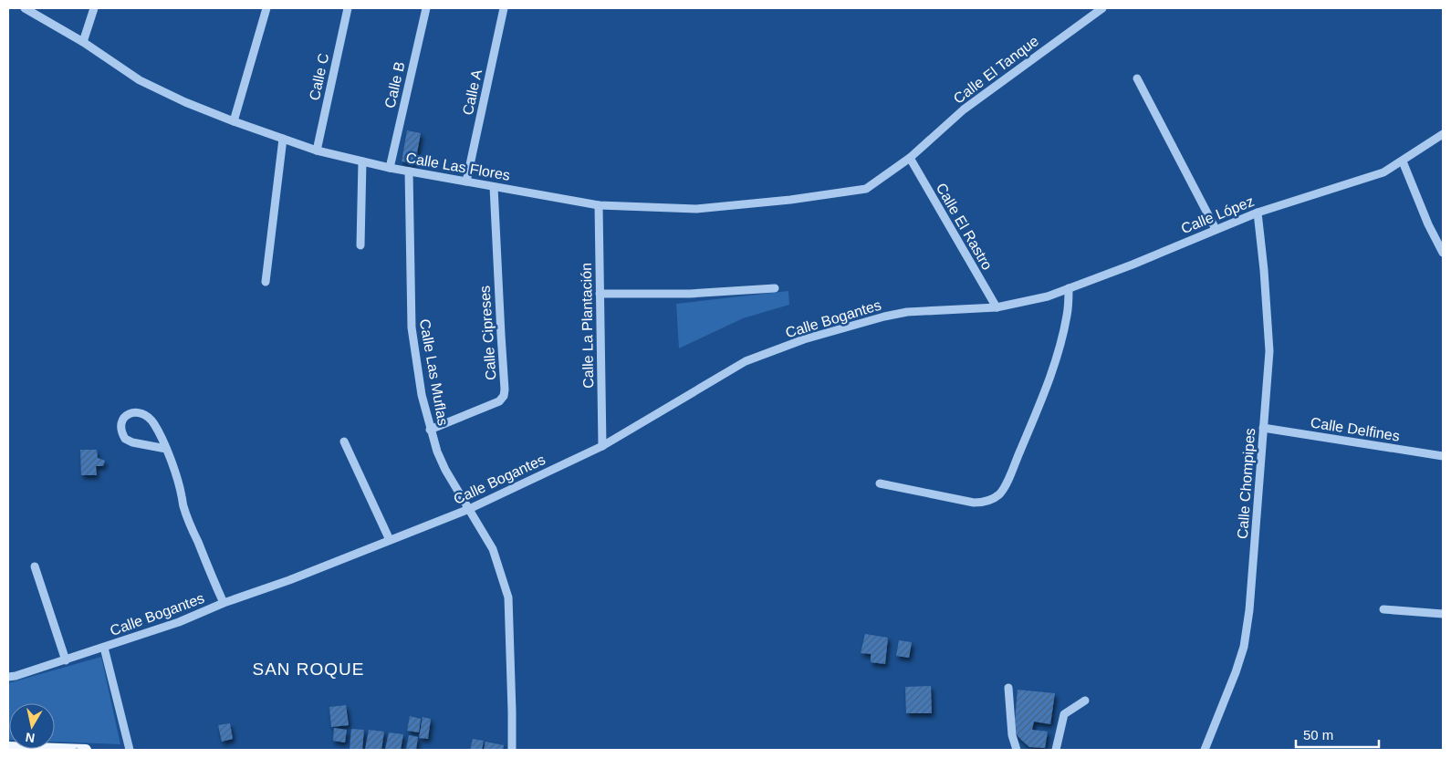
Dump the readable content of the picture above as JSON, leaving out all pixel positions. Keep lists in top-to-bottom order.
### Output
{
  "streets": {
    "street": [
      "Calle El Tanque",
      "Calle C",
      "Calle B",
      "Calle A",
      "Calle Las Flores",
      "Calle López",
      "Calle El Rastro",
      "Calle Bogantes",
      "Calle La Plantación",
      "Calle Cipreses",
      "Calle Las Muflas",
      "Calle Delfines",
      "Calle Chompipes"
    ]
  },
  "crossings": [
    ["Calle El Tanque", "Calle Las Flores"],
    ["Calle El Tanque", "Calle El Rastro"],
    ["Calle C", "Calle Las Flores"],
    ["Calle B", "Calle Las Flores"],
    ["Calle A", "Calle Las Flores"],
    ["Calle Las Flores", "Calle El Rastro"],
    ["Calle Las Flores", "Calle La Plantación"],
    ["Calle Las Flores", "Calle Cipreses"],
    ["Calle Las Flores", "Calle Las Muflas"],
    ["Calle López", "Calle El Rastro"],
    ["Calle López", "Calle Bogantes"],
    ["Calle López", "Calle Chompipes"],
    ["Calle El Rastro", "Calle Bogantes"],
    ["Calle Bogantes", "Calle La Plantación"],
    ["Calle Bogantes", "Calle Las Muflas"],
    ["Calle Cipreses", "Calle Las Muflas"],
    ["Calle Delfines", "Calle Chompipes"]
  ],
  "districts": ["SAN ROQUE"],
  "scale_bar": "50 m",
  "north": "bottom"
}
